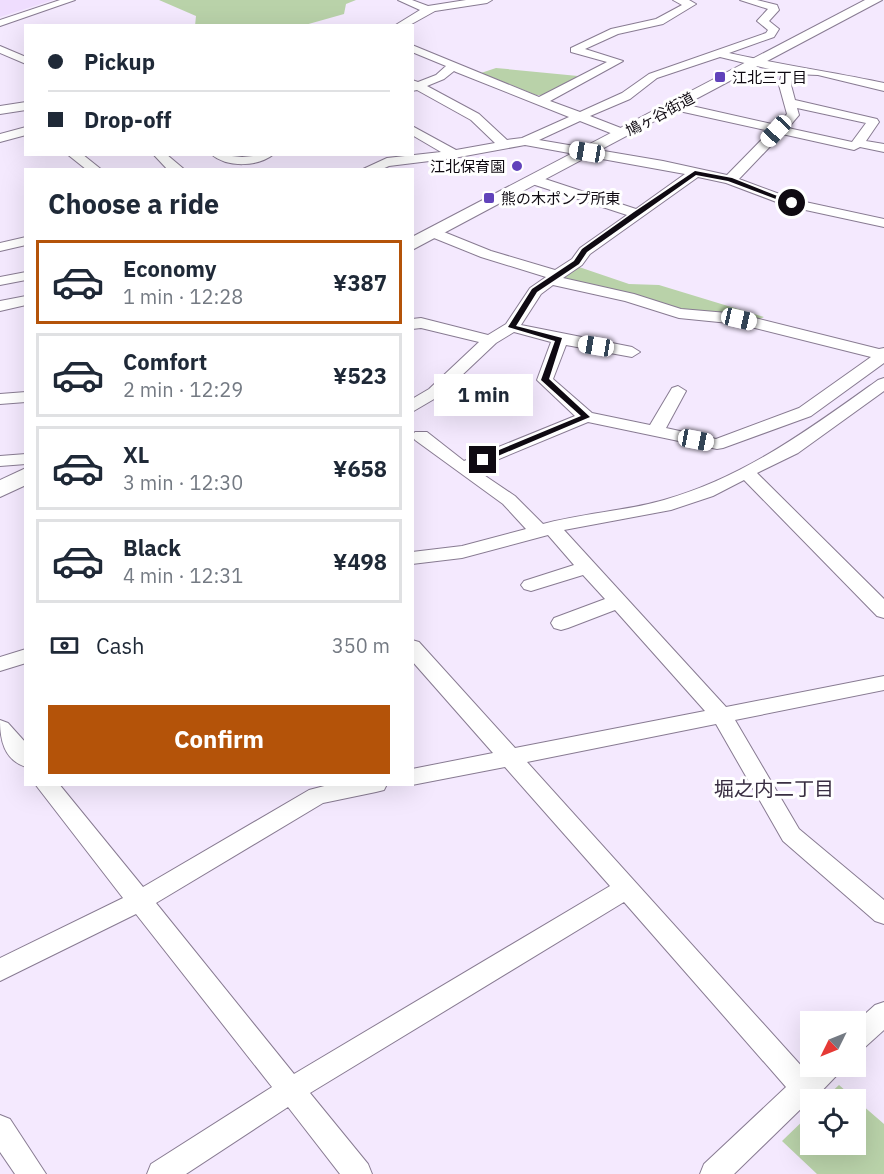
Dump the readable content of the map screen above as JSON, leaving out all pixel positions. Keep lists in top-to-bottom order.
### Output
{
  "streets": {
    "main road": ["鳩ヶ谷街道"]
  },
  "districts": ["堀之内二丁目"],
  "places": {
    "transit": ["江北三丁目", "熊の木ポンプ所東"],
    "other": ["江北保育園"]
  },
  "north": "bottom left",
  "page": {
    "banner": ["Pickup", "Drop-off"],
    "heading": "Choose a ride",
    "list": [
      {
        "name": "Economy",
        "note": "1 min · 12:28",
        "value": "¥387"
      },
      {
        "name": "Comfort",
        "note": "2 min · 12:29",
        "value": "¥523"
      },
      {
        "name": "XL",
        "note": "3 min · 12:30",
        "value": "¥658"
      },
      {
        "name": "Black",
        "note": "4 min · 12:31",
        "value": "¥498"
      }
    ],
    "bubble": "1 min",
    "pay": ["Cash", "350 m"],
    "buttons": "Confirm"
  }
}
